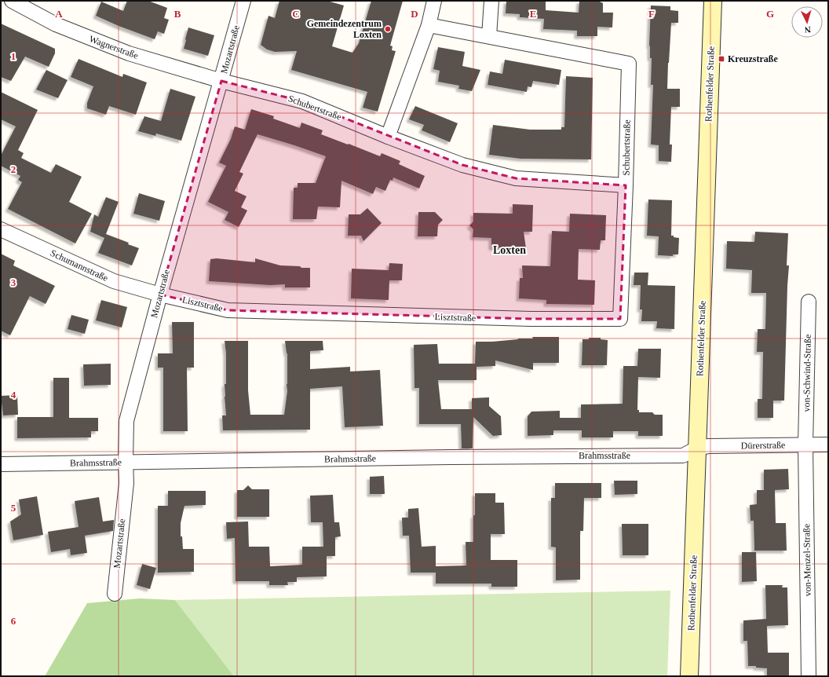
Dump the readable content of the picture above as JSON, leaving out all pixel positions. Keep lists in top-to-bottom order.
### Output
{
  "streets": {
    "street": [
      "Wagnerstraße",
      "Mozartstraße",
      "Rothenfelder Straße",
      "Schubertstraße",
      "Schumannstraße",
      "Lisztstraße",
      "von-Schwind-Straße",
      "Dürerstraße",
      "Brahmsstraße",
      "von-Menzel-Straße"
    ]
  },
  "crossings": [
    ["Wagnerstraße", "Mozartstraße"],
    ["Wagnerstraße", "Schubertstraße"],
    ["Mozartstraße", "Schubertstraße"],
    ["Mozartstraße", "Schumannstraße"],
    ["Mozartstraße", "Lisztstraße"],
    ["Mozartstraße", "Brahmsstraße"],
    ["Rothenfelder Straße", "Dürerstraße"],
    ["Rothenfelder Straße", "Brahmsstraße"],
    ["Schubertstraße", "Lisztstraße"],
    ["Schumannstraße", "Lisztstraße"],
    ["von-Schwind-Straße", "Dürerstraße"],
    ["von-Schwind-Straße", "von-Menzel-Straße"],
    ["Dürerstraße", "Brahmsstraße"],
    ["Dürerstraße", "von-Menzel-Straße"]
  ],
  "districts": ["Loxten"],
  "places": {
    "other": ["Gemeindezentrum Loxten"],
    "transit": ["Kreuzstraße"]
  },
  "north": "bottom",
  "grid": {
    "columns": [
      "A",
      "B",
      "C",
      "D",
      "E",
      "F",
      "G"
    ],
    "rows": [
      "1",
      "2",
      "3",
      "4",
      "5",
      "6"
    ]
  }
}
